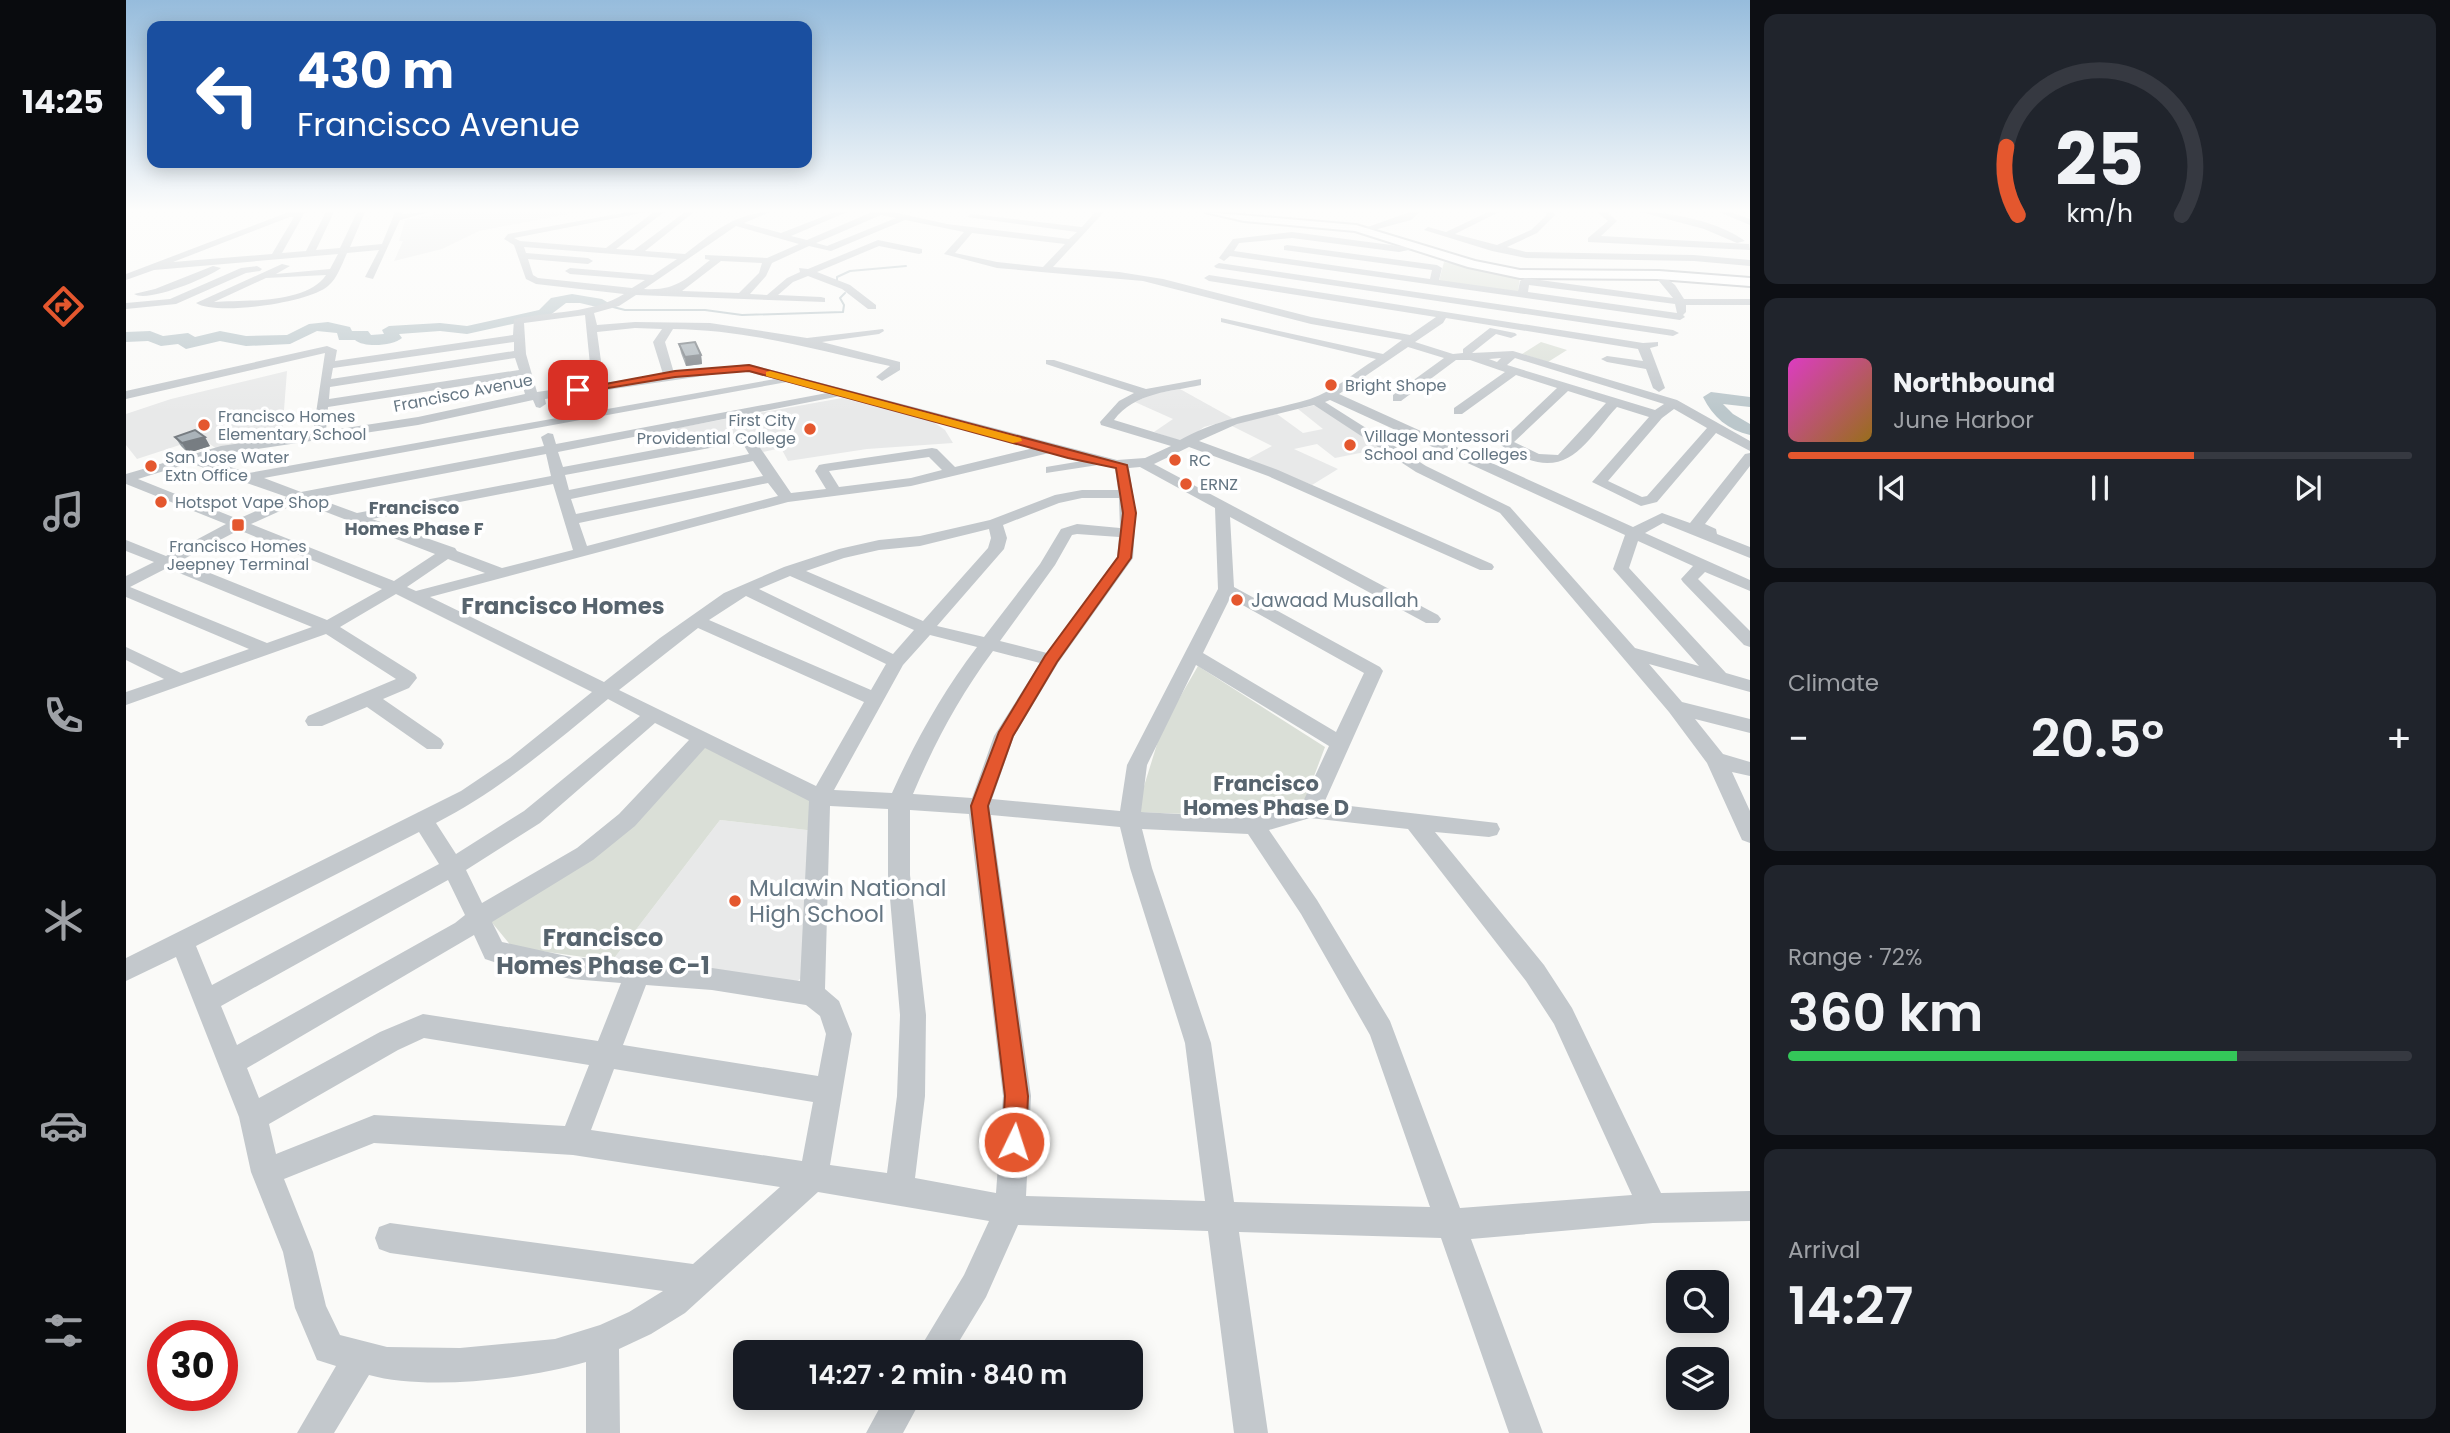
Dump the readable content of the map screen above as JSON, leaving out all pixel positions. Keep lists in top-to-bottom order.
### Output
{
  "streets": {
    "street": ["Francisco Avenue"]
  },
  "districts": [
    "Francisco Homes Phase F",
    "Francisco Homes",
    "Francisco Homes Phase D",
    "Francisco Homes Phase C-1"
  ],
  "places": {
    "other": [
      "Bright Shope",
      "Francisco Homes Elementary School",
      "First City Providential College",
      "Village Montessori School and Colleges",
      "RC",
      "San Jose Water Extn Office",
      "ERNZ",
      "Hotspot Vape Shop",
      "Jawaad Musallah",
      "Mulawin National High School"
    ],
    "transit": ["Francisco Homes Jeepney Terminal"]
  },
  "page": {
    "tabs": "14:25",
    "turn": ["430 m", "Francisco Avenue"],
    "song": ["Northbound", "June Harbor"],
    "tile": [
      "Climate",
      ["Range · 72%", "360 km"],
      ["Arrival", "14:27"]
    ],
    "heat": ["−", "20.5°", "+"],
    "limit": "30",
    "trip": "14:27 · 2 min · 840 m",
    "gauge": ["25", "km/h"]
  }
}
